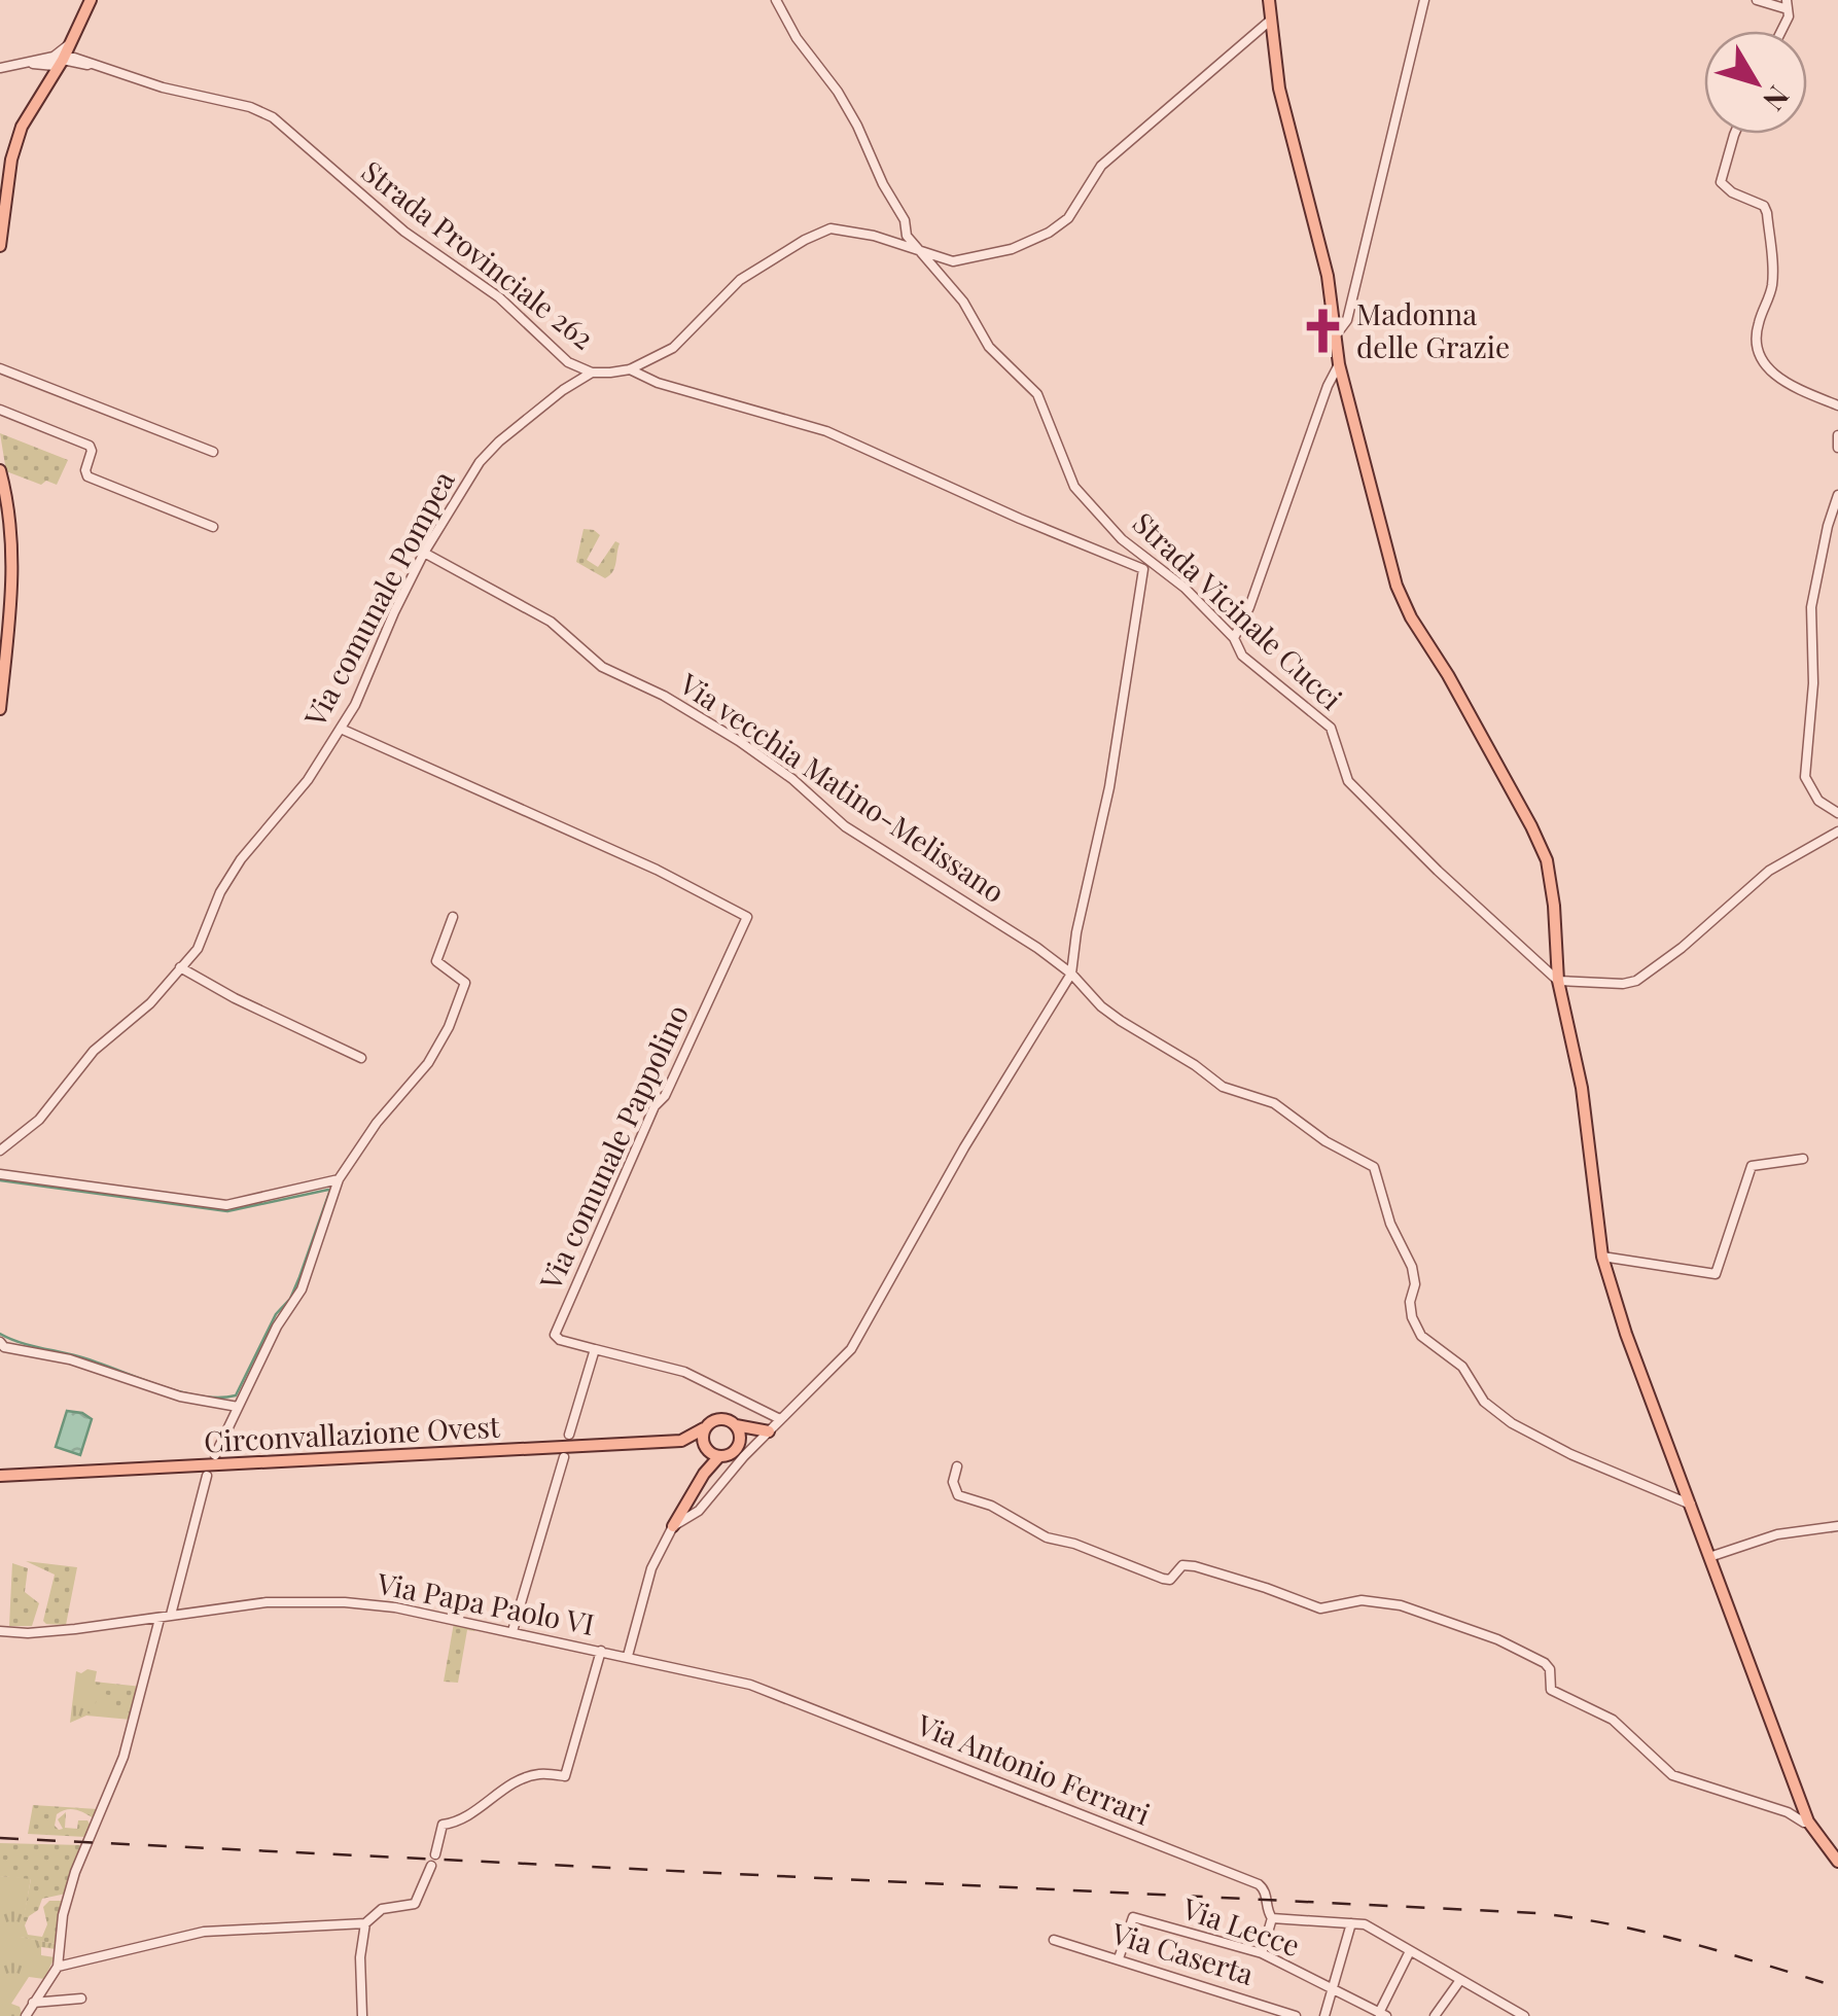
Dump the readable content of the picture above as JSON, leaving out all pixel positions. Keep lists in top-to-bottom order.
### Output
{
  "streets": {
    "main road": ["Circonvallazione Ovest"],
    "street": [
      "Strada Provinciale 262",
      "Via comunale Pompea",
      "Strada Vicinale Cucci",
      "Via vecchia Matino-Melissano",
      "Via comunale Pappolino",
      "Via Papa Paolo VI",
      "Via Antonio Ferrari",
      "Via Lecce",
      "Via Caserta"
    ]
  },
  "crossings": [
    ["Strada Provinciale 262", "Via comunale Pompea"],
    ["Strada Provinciale 262", "Strada Vicinale Cucci"],
    ["Via comunale Pompea", "Via vecchia Matino-Melissano"],
    ["Via comunale Pompea", "Via comunale Pappolino"],
    ["Via Papa Paolo VI", "Via Antonio Ferrari"],
    ["Via Lecce", "Via Caserta"]
  ],
  "places": {
    "church": ["Madonna delle Grazie"]
  },
  "north": "bottom right"
}
